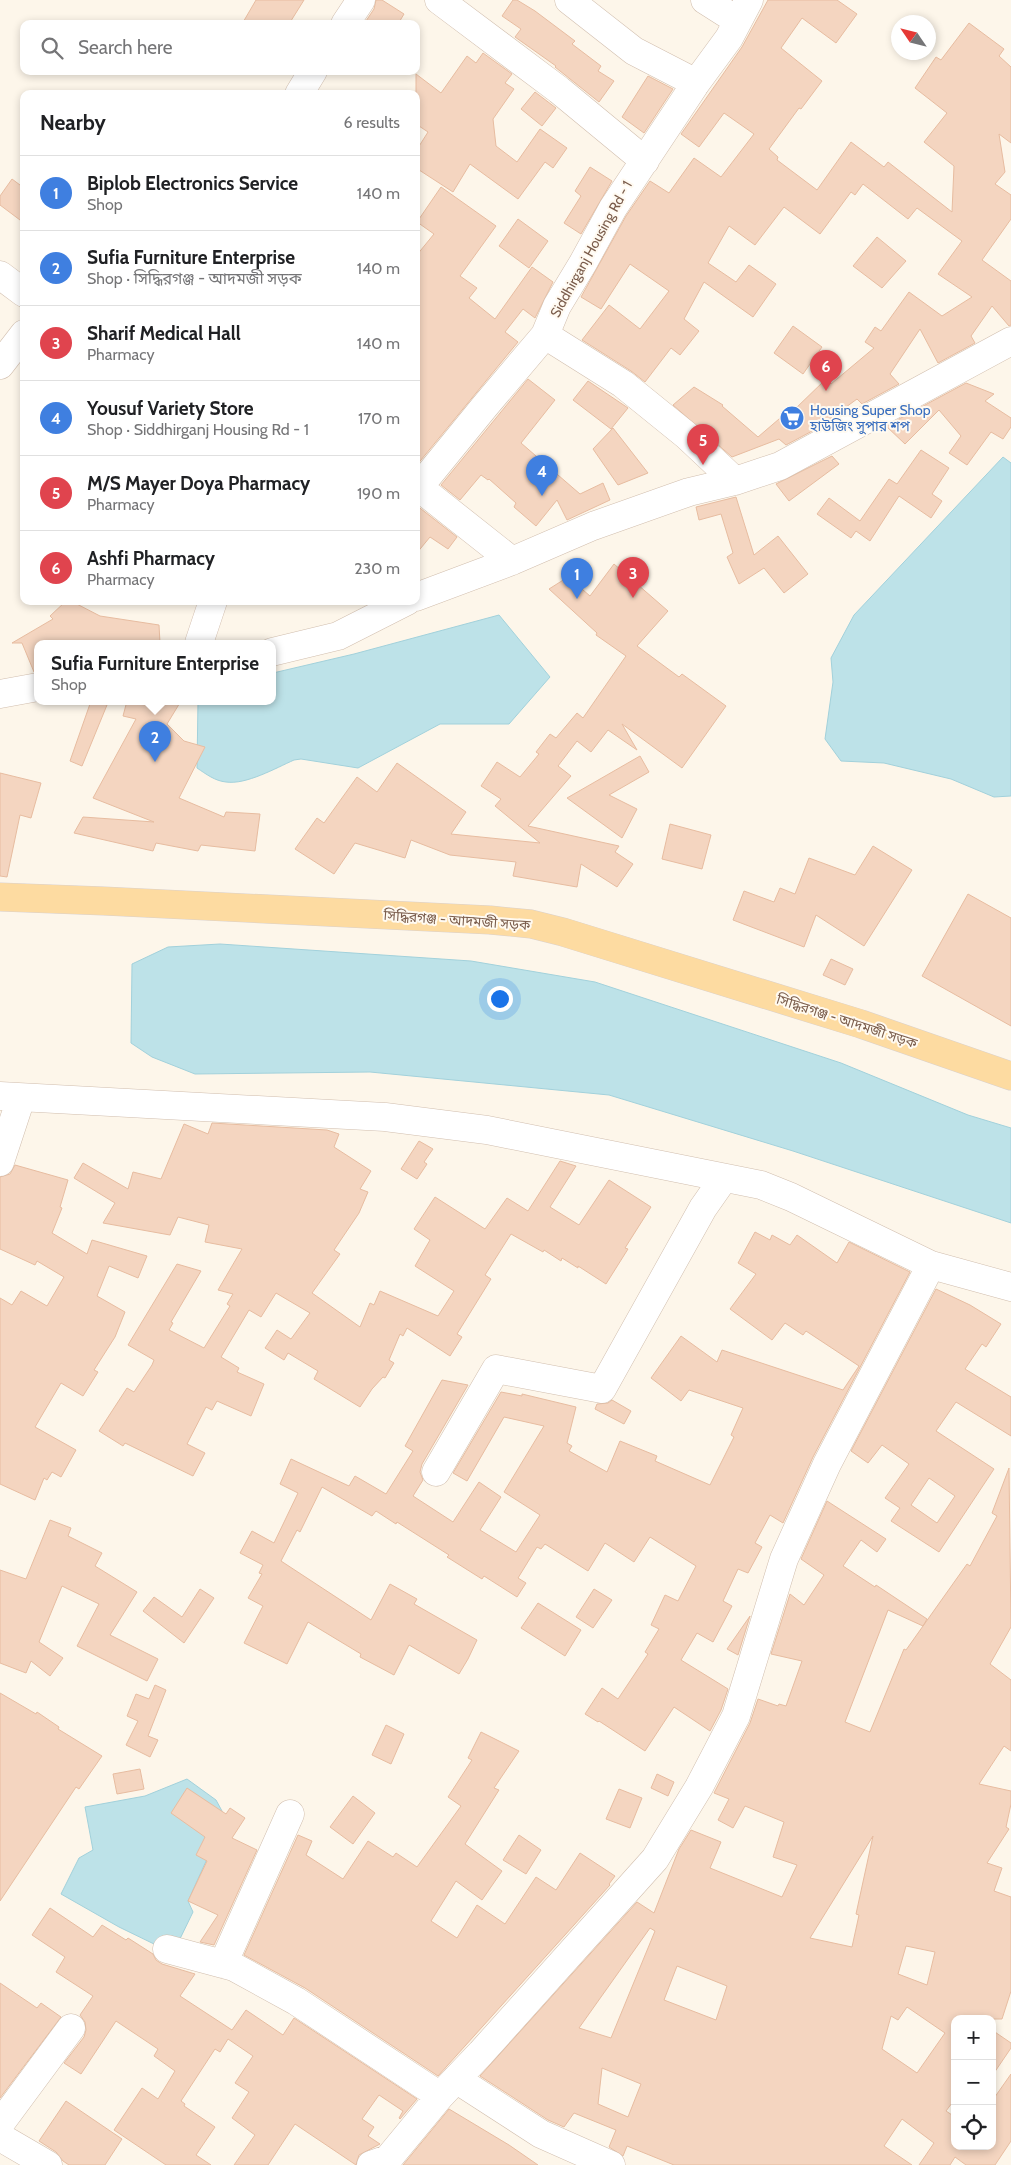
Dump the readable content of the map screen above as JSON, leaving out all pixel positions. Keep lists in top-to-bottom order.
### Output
{
  "streets": {
    "main road": ["সিদ্ধিরগঞ্জ - আদমজী সড়ক"],
    "street": ["Siddhirganj Housing Rd - 1"]
  },
  "places": {
    "supermarket": ["Housing Super Shop হাউজিং সুপার শপ"]
  },
  "north": "top left",
  "page": {
    "search": "Search here",
    "heading": ["Nearby", "6 results"],
    "list": [
      {
        "mark": "1",
        "name": "Biplob Electronics Service",
        "note": "Shop",
        "value": "140 m"
      },
      {
        "mark": "2",
        "name": "Sufia Furniture Enterprise",
        "note": "Shop · সিদ্ধিরগঞ্জ - আদমজী সড়ক",
        "value": "140 m"
      },
      {
        "mark": "3",
        "name": "Sharif Medical Hall",
        "note": "Pharmacy",
        "value": "140 m"
      },
      {
        "mark": "4",
        "name": "Yousuf Variety Store",
        "note": "Shop · Siddhirganj Housing Rd - 1",
        "value": "170 m"
      },
      {
        "mark": "5",
        "name": "M/S Mayer Doya Pharmacy",
        "note": "Pharmacy",
        "value": "190 m"
      },
      {
        "mark": "6",
        "name": "Ashfi Pharmacy",
        "note": "Pharmacy",
        "value": "230 m"
      }
    ],
    "pins": [
      "6",
      "5",
      "4",
      "3",
      "1",
      "2"
    ],
    "popup": ["Sufia Furniture Enterprise", "Shop"],
    "map_buttons": ["+", "−"]
  }
}
